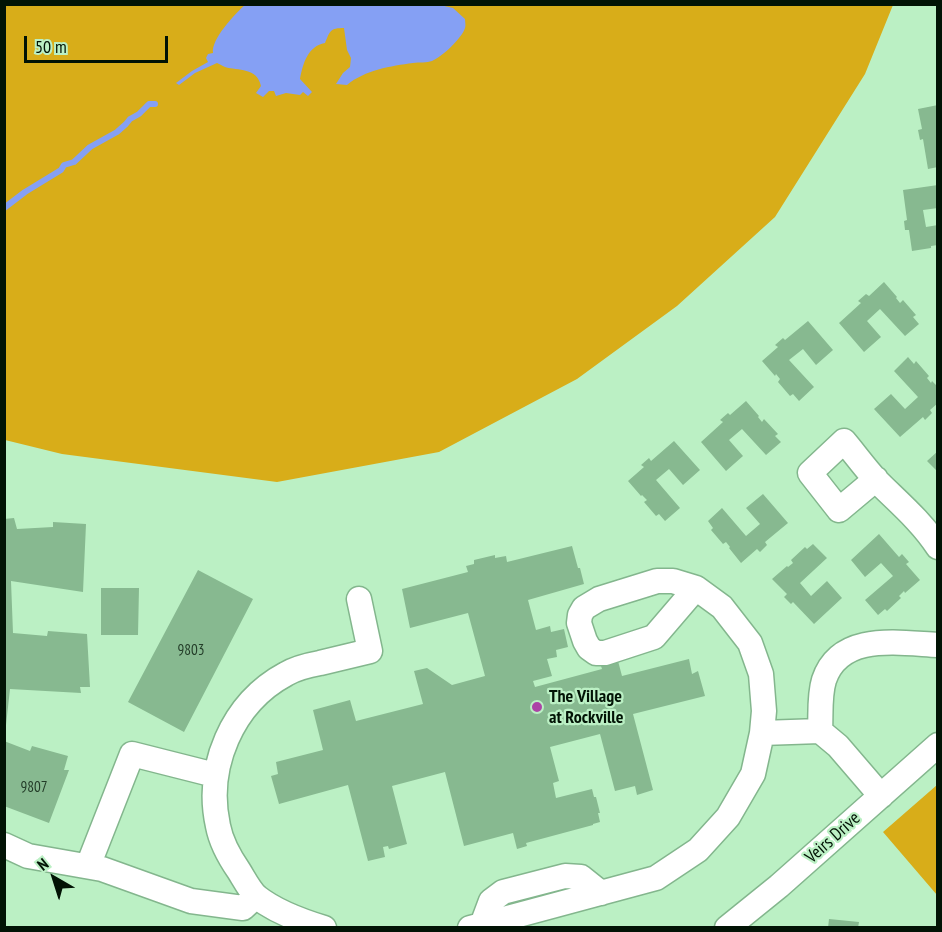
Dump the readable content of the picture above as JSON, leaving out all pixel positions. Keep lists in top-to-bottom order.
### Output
{
  "streets": {
    "street": ["Veirs Drive"]
  },
  "places": ["The Village at Rockville"],
  "house_numbers": ["9803", "9807"],
  "scale_bar": "50 m",
  "north": "top left"
}
